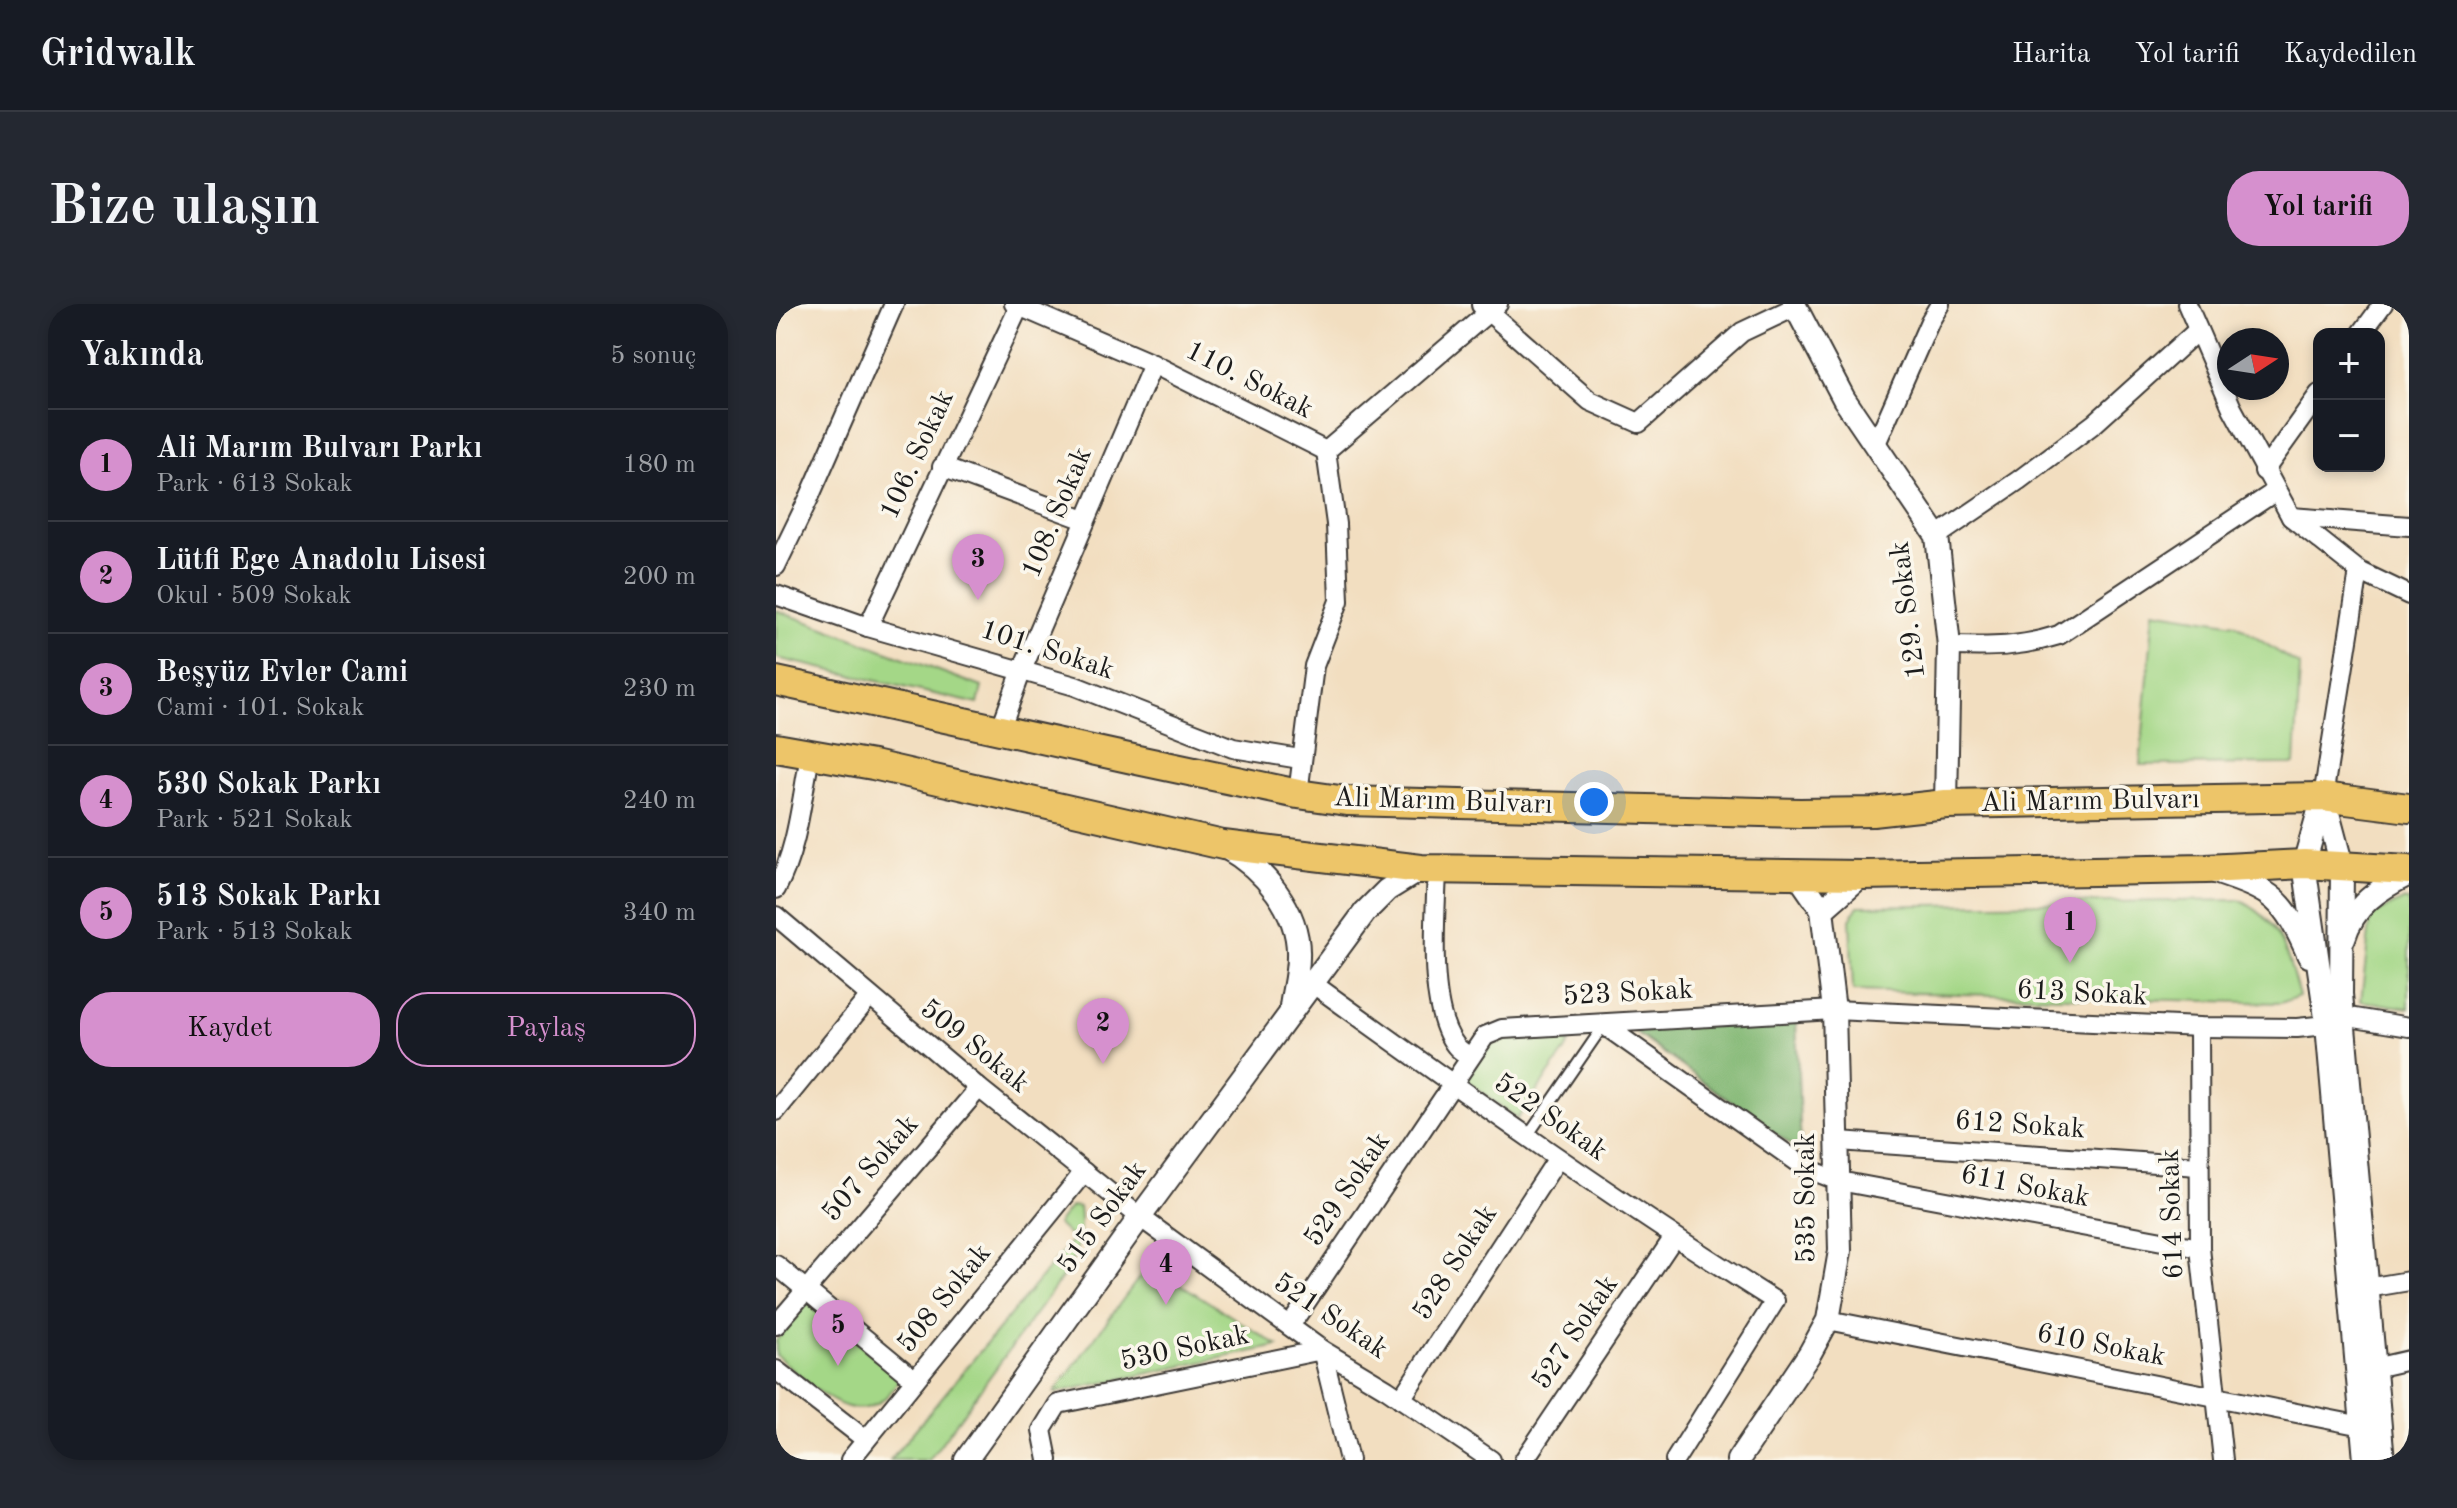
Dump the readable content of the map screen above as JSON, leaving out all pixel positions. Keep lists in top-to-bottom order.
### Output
{
  "streets": {
    "main road": ["Ali Marım Bulvarı"],
    "street": [
      "110. Sokak",
      "106. Sokak",
      "108. Sokak",
      "129. Sokak",
      "101. Sokak",
      "523 Sokak",
      "613 Sokak",
      "509 Sokak",
      "522 Sokak",
      "612 Sokak",
      "507 Sokak",
      "611 Sokak",
      "529 Sokak",
      "535 Sokak",
      "614 Sokak",
      "515 Sokak",
      "528 Sokak",
      "508 Sokak",
      "521 Sokak",
      "527 Sokak",
      "610 Sokak",
      "530 Sokak"
    ]
  },
  "crossings": [
    ["110. Sokak", "106. Sokak"],
    ["110. Sokak", "108. Sokak"],
    ["106. Sokak", "101. Sokak"],
    ["108. Sokak", "101. Sokak"],
    ["108. Sokak", "Ali Marım Bulvarı"],
    ["129. Sokak", "Ali Marım Bulvarı"],
    ["523 Sokak", "613 Sokak"],
    ["523 Sokak", "522 Sokak"],
    ["523 Sokak", "611 Sokak"],
    ["523 Sokak", "529 Sokak"],
    ["523 Sokak", "535 Sokak"],
    ["613 Sokak", "535 Sokak"],
    ["613 Sokak", "614 Sokak"],
    ["509 Sokak", "507 Sokak"],
    ["509 Sokak", "515 Sokak"],
    ["509 Sokak", "508 Sokak"],
    ["509 Sokak", "521 Sokak"],
    ["522 Sokak", "529 Sokak"],
    ["522 Sokak", "515 Sokak"],
    ["522 Sokak", "528 Sokak"],
    ["522 Sokak", "527 Sokak"],
    ["612 Sokak", "535 Sokak"],
    ["612 Sokak", "614 Sokak"],
    ["611 Sokak", "535 Sokak"],
    ["611 Sokak", "614 Sokak"],
    ["529 Sokak", "521 Sokak"],
    ["535 Sokak", "610 Sokak"],
    ["614 Sokak", "610 Sokak"],
    ["515 Sokak", "521 Sokak"],
    ["528 Sokak", "521 Sokak"],
    ["521 Sokak", "530 Sokak"]
  ],
  "north": "right",
  "page": {
    "header": "Gridwalk",
    "nav": ["Harita", "Yol tarifi", "Kaydedilen"],
    "buttons": [
      "Yol tarifi",
      ["Kaydet", "Paylaş"]
    ],
    "title": "Bize ulaşın",
    "heading": ["Yakında", "5 sonuç"],
    "map_buttons": ["+", "−"],
    "list": [
      {
        "mark": "1",
        "name": "Ali Marım Bulvarı Parkı",
        "note": "Park · 613 Sokak",
        "value": "180 m"
      },
      {
        "mark": "2",
        "name": "Lütfi Ege Anadolu Lisesi",
        "note": "Okul · 509 Sokak",
        "value": "200 m"
      },
      {
        "mark": "3",
        "name": "Beşyüz Evler Cami",
        "note": "Cami · 101. Sokak",
        "value": "230 m"
      },
      {
        "mark": "4",
        "name": "530 Sokak Parkı",
        "note": "Park · 521 Sokak",
        "value": "240 m"
      },
      {
        "mark": "5",
        "name": "513 Sokak Parkı",
        "note": "Park · 513 Sokak",
        "value": "340 m"
      }
    ],
    "pins": [
      "3",
      "1",
      "2",
      "4",
      "5"
    ]
  }
}
